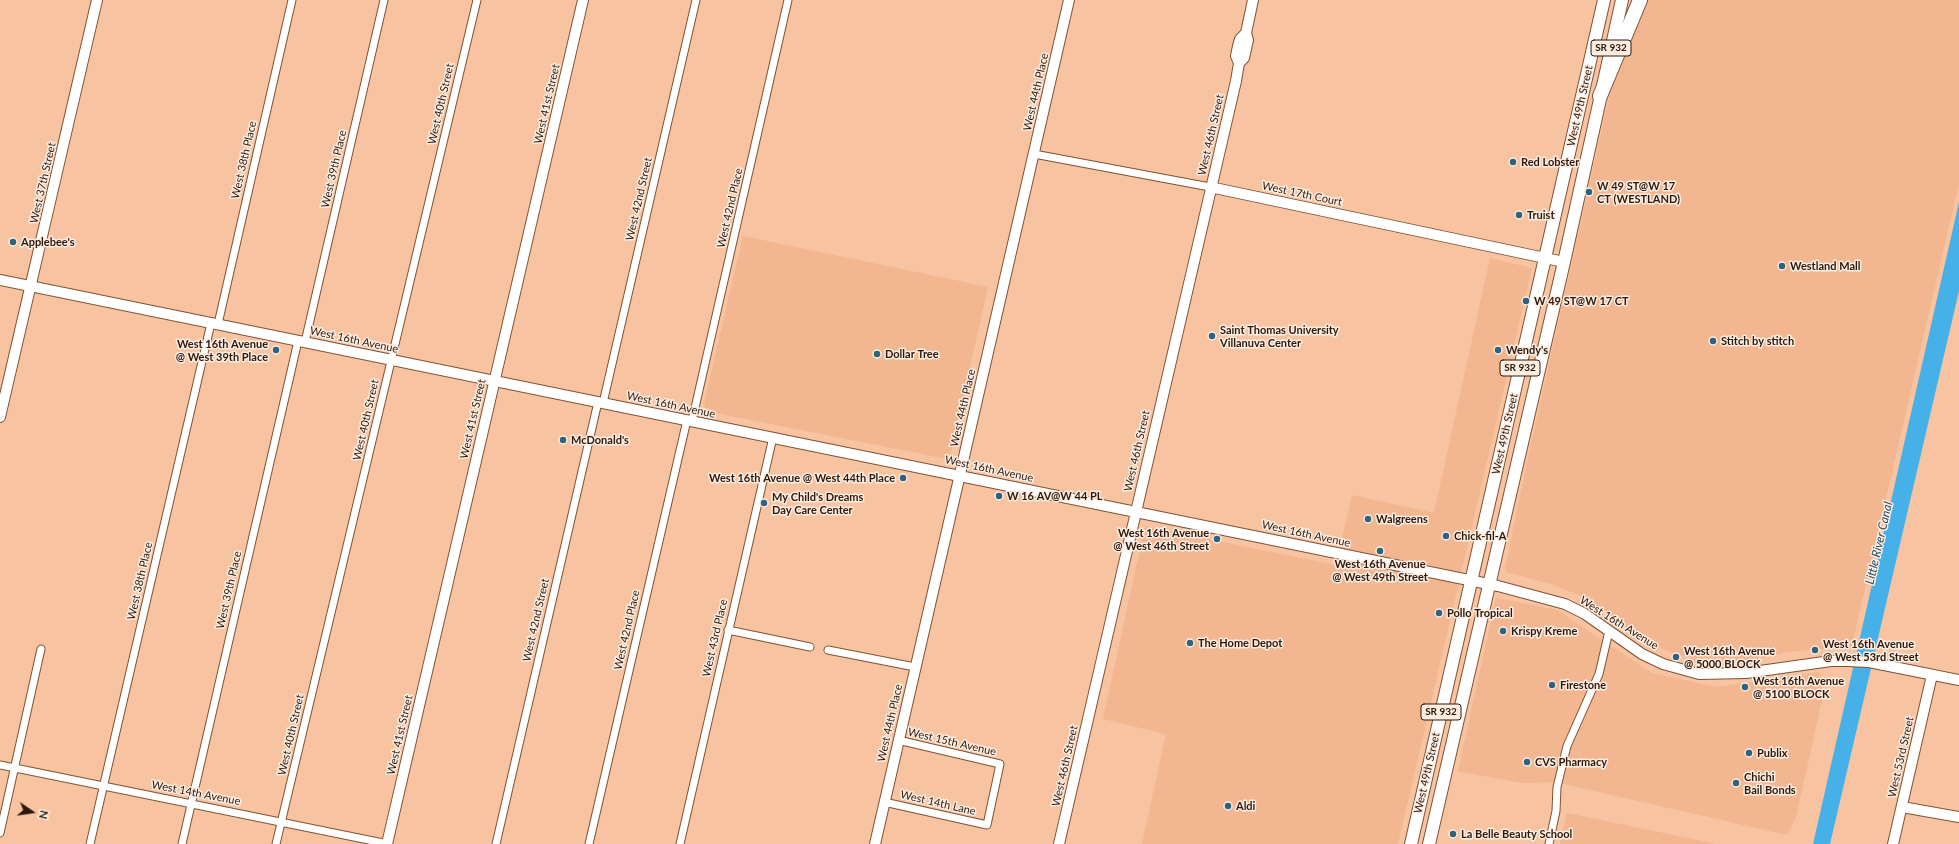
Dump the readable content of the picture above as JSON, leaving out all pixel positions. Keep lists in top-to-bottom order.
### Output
{
  "streets": {
    "main road": ["SR 932", "West 49th Street"],
    "street": [
      "West 44th Place",
      "West 40th Street",
      "West 41st Street",
      "West 46th Street",
      "West 38th Place",
      "West 39th Place",
      "West 37th Street",
      "West 17th Court",
      "West 42nd Street",
      "West 42nd Place",
      "West 16th Avenue",
      "West 43rd Place",
      "West 15th Avenue",
      "West 53rd Street",
      "West 14th Avenue",
      "West 14th Lane"
    ]
  },
  "crossings": [
    ["West 44th Place", "West 17th Court"],
    ["West 44th Place", "West 16th Avenue"],
    ["West 44th Place", "West 15th Avenue"],
    ["West 44th Place", "West 14th Lane"],
    ["West 40th Street", "West 16th Avenue"],
    ["West 40th Street", "West 14th Avenue"],
    ["West 41st Street", "West 16th Avenue"],
    ["West 41st Street", "West 14th Avenue"],
    ["West 49th Street", "West 17th Court"],
    ["West 49th Street", "West 16th Avenue"],
    ["West 46th Street", "West 17th Court"],
    ["West 46th Street", "West 16th Avenue"],
    ["West 38th Place", "West 16th Avenue"],
    ["West 38th Place", "West 14th Avenue"],
    ["West 39th Place", "West 16th Avenue"],
    ["West 39th Place", "West 14th Avenue"],
    ["West 37th Street", "West 16th Avenue"],
    ["West 42nd Street", "West 16th Avenue"],
    ["West 42nd Place", "West 16th Avenue"],
    ["West 16th Avenue", "West 43rd Place"],
    ["West 16th Avenue", "West 53rd Street"],
    ["West 15th Avenue", "West 14th Lane"]
  ],
  "water": ["Little River Canal"],
  "places": [
    "Red Lobster",
    "W 49 ST@W 17 CT (WESTLAND)",
    "Truist",
    "Applebee's",
    "Westland Mall",
    "W 49 ST@W 17 CT",
    "Saint Thomas University Villanuva Center",
    "Stitch by stitch",
    "West 16th Avenue @ West 39th Place",
    "Wendy's",
    "Dollar Tree",
    "McDonald's",
    "West 16th Avenue @ West 44th Place",
    "W 16 AV@W 44 PL",
    "My Child's Dreams Day Care Center",
    "Walgreens",
    "Chick-fil-A",
    "West 16th Avenue @ West 46th Street",
    "West 16th Avenue @ West 49th Street",
    "Pollo Tropical",
    "Krispy Kreme",
    "The Home Depot",
    "West 16th Avenue @ West 53rd Street",
    "West 16th Avenue @ 5000 BLOCK",
    "Firestone",
    "West 16th Avenue @ 5100 BLOCK",
    "Publix",
    "CVS Pharmacy",
    "Chichi Bail Bonds",
    "Aldi",
    "La Belle Beauty School"
  ],
  "north": "right"
}
